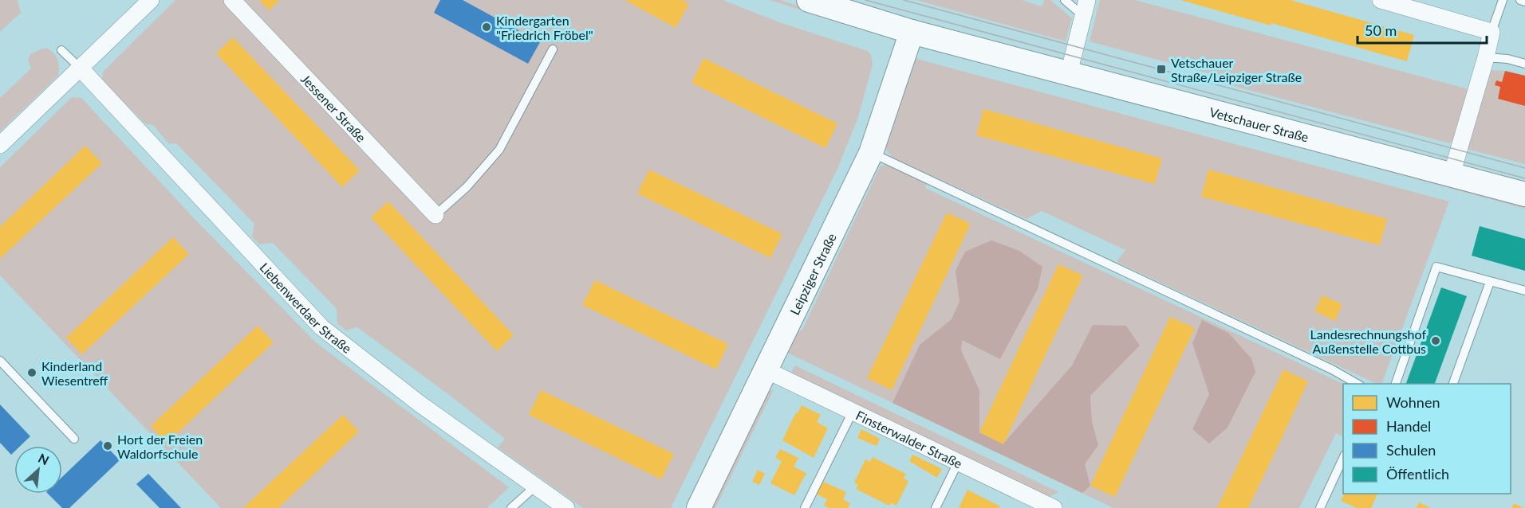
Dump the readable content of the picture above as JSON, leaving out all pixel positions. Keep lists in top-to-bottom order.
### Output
{
  "streets": {
    "street": [
      "Jessener Straße",
      "Vetschauer Straße",
      "Leipziger Straße",
      "Liebenwerdaer Straße",
      "Finsterwalder Straße"
    ]
  },
  "crossings": [
    ["Vetschauer Straße", "Leipziger Straße"],
    ["Leipziger Straße", "Finsterwalder Straße"]
  ],
  "places": {
    "other": [
      "Kindergarten \"Friedrich Fröbel\"",
      "Landesrechnungshof Außenstelle Cottbus",
      "Kinderland Wiesentreff",
      "Hort der Freien Waldorfschule"
    ],
    "transit": ["Vetschauer Straße/Leipziger Straße"]
  },
  "legend": [
    "Wohnen",
    "Handel",
    "Schulen",
    "Öffentlich"
  ],
  "scale_bar": "50 m",
  "north": "top right"
}
